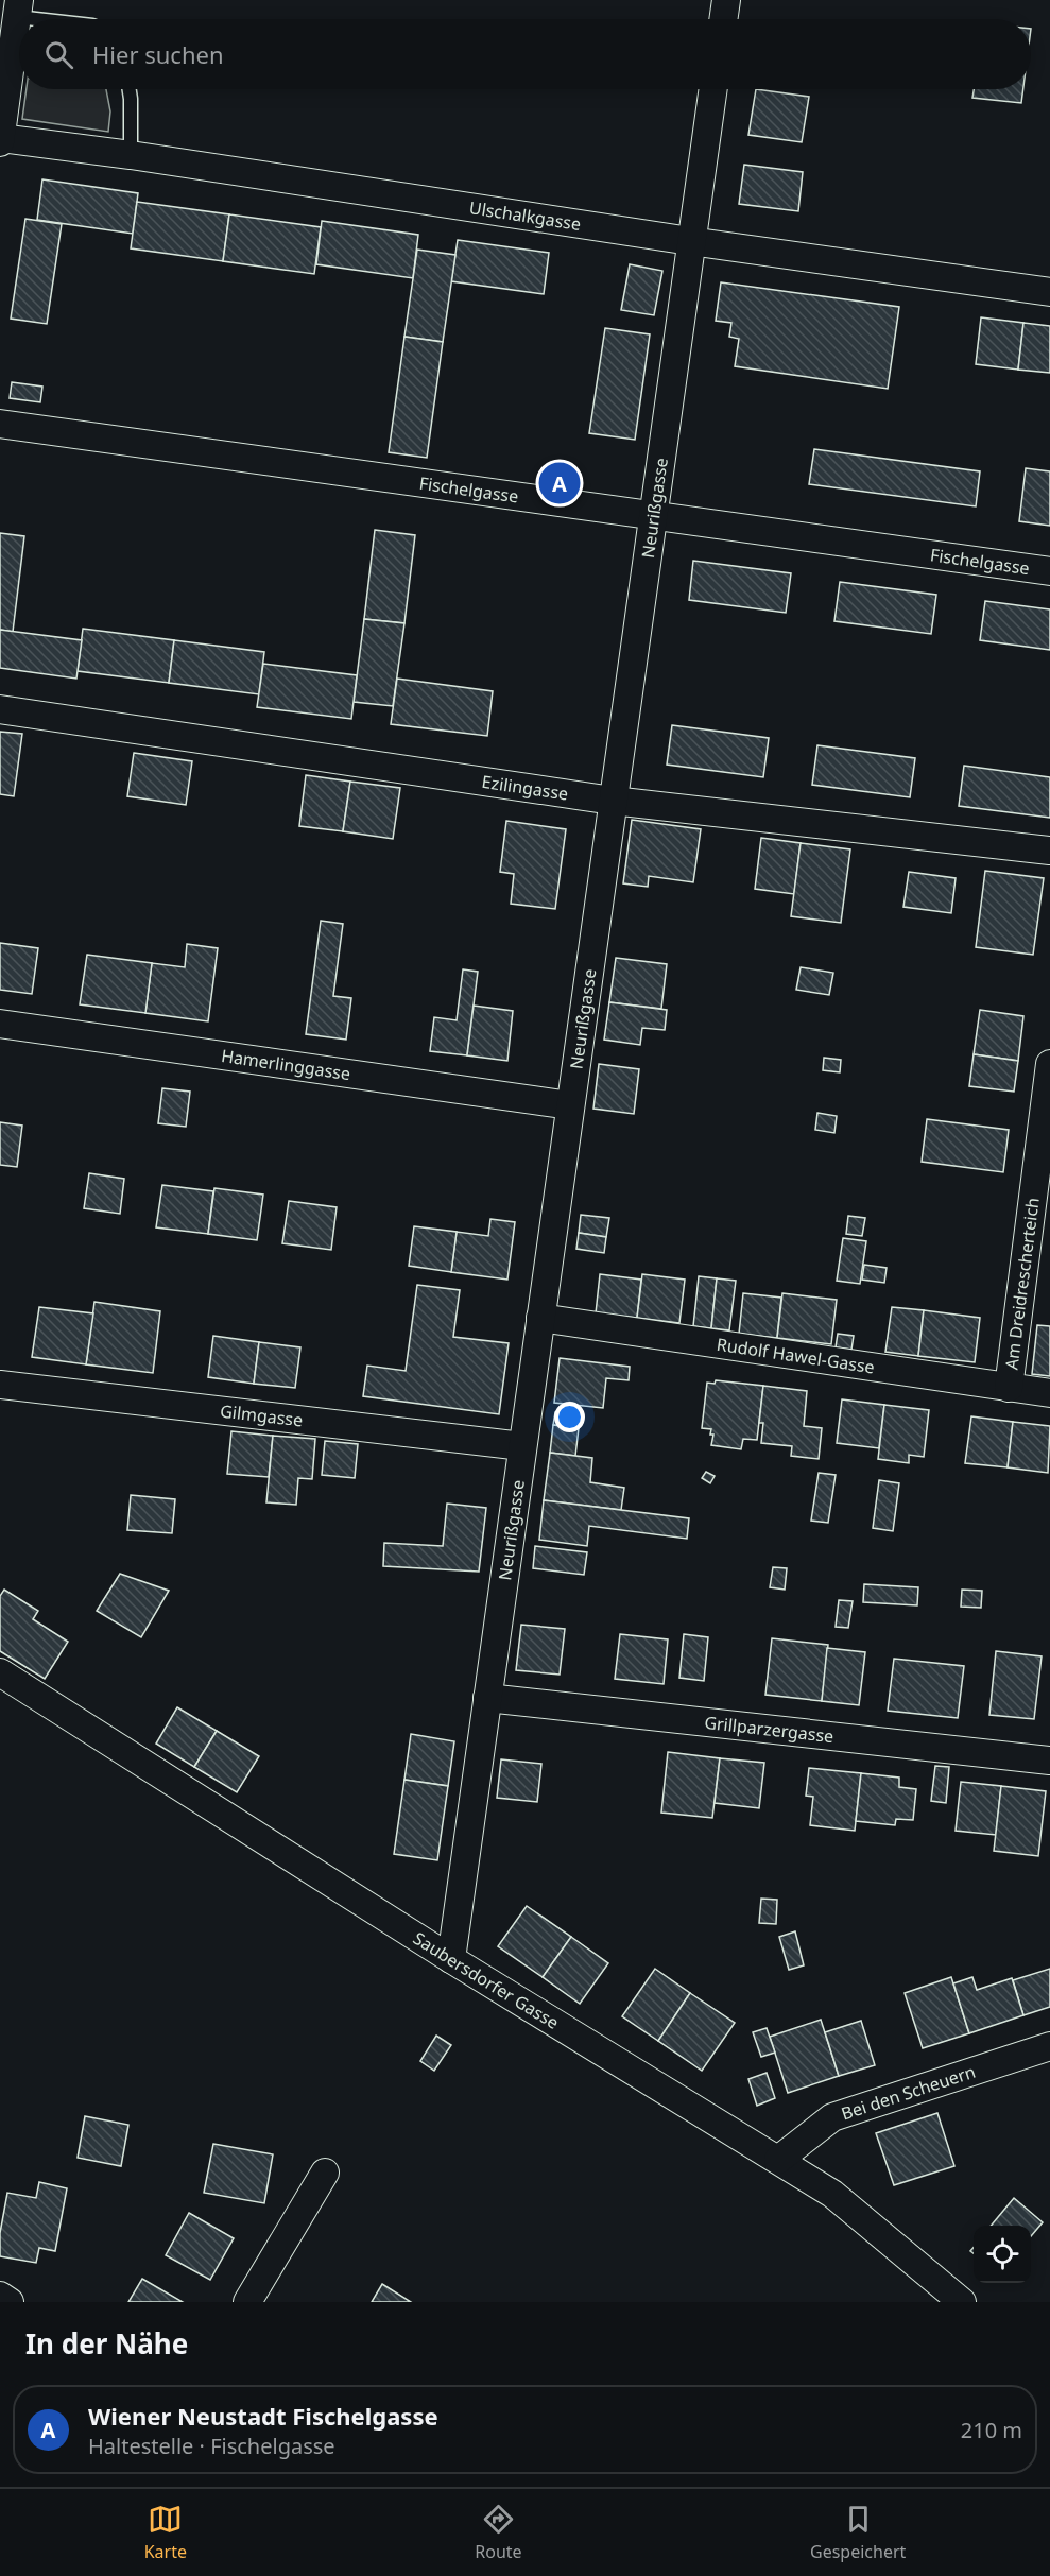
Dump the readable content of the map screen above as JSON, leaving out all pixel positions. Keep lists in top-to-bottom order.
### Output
{
  "streets": {
    "street": [
      "Ulschalkgasse",
      "Fischelgasse",
      "Neurißgasse",
      "Ezilingasse",
      "Hamerlinggasse",
      "Am Dreidrescherteich",
      "Rudolf Hawel-Gasse",
      "Gilmgasse",
      "Grillparzergasse",
      "Saubersdorfer Gasse",
      "Bei den Scheuern"
    ]
  },
  "crossings": [
    ["Ulschalkgasse", "Neurißgasse"],
    ["Fischelgasse", "Neurißgasse"],
    ["Neurißgasse", "Ezilingasse"],
    ["Neurißgasse", "Hamerlinggasse"],
    ["Neurißgasse", "Rudolf Hawel-Gasse"],
    ["Neurißgasse", "Gilmgasse"],
    ["Neurißgasse", "Grillparzergasse"],
    ["Neurißgasse", "Saubersdorfer Gasse"],
    ["Am Dreidrescherteich", "Rudolf Hawel-Gasse"],
    ["Saubersdorfer Gasse", "Bei den Scheuern"]
  ],
  "page": {
    "search": "Hier suchen",
    "pins": "A",
    "heading": "In der Nähe",
    "list": [
      {
        "mark": "A",
        "name": "Wiener Neustadt Fischelgasse",
        "note": "Haltestelle · Fischelgasse",
        "value": "210 m"
      }
    ],
    "nav": ["Karte", "Route", "Gespeichert"]
  }
}
